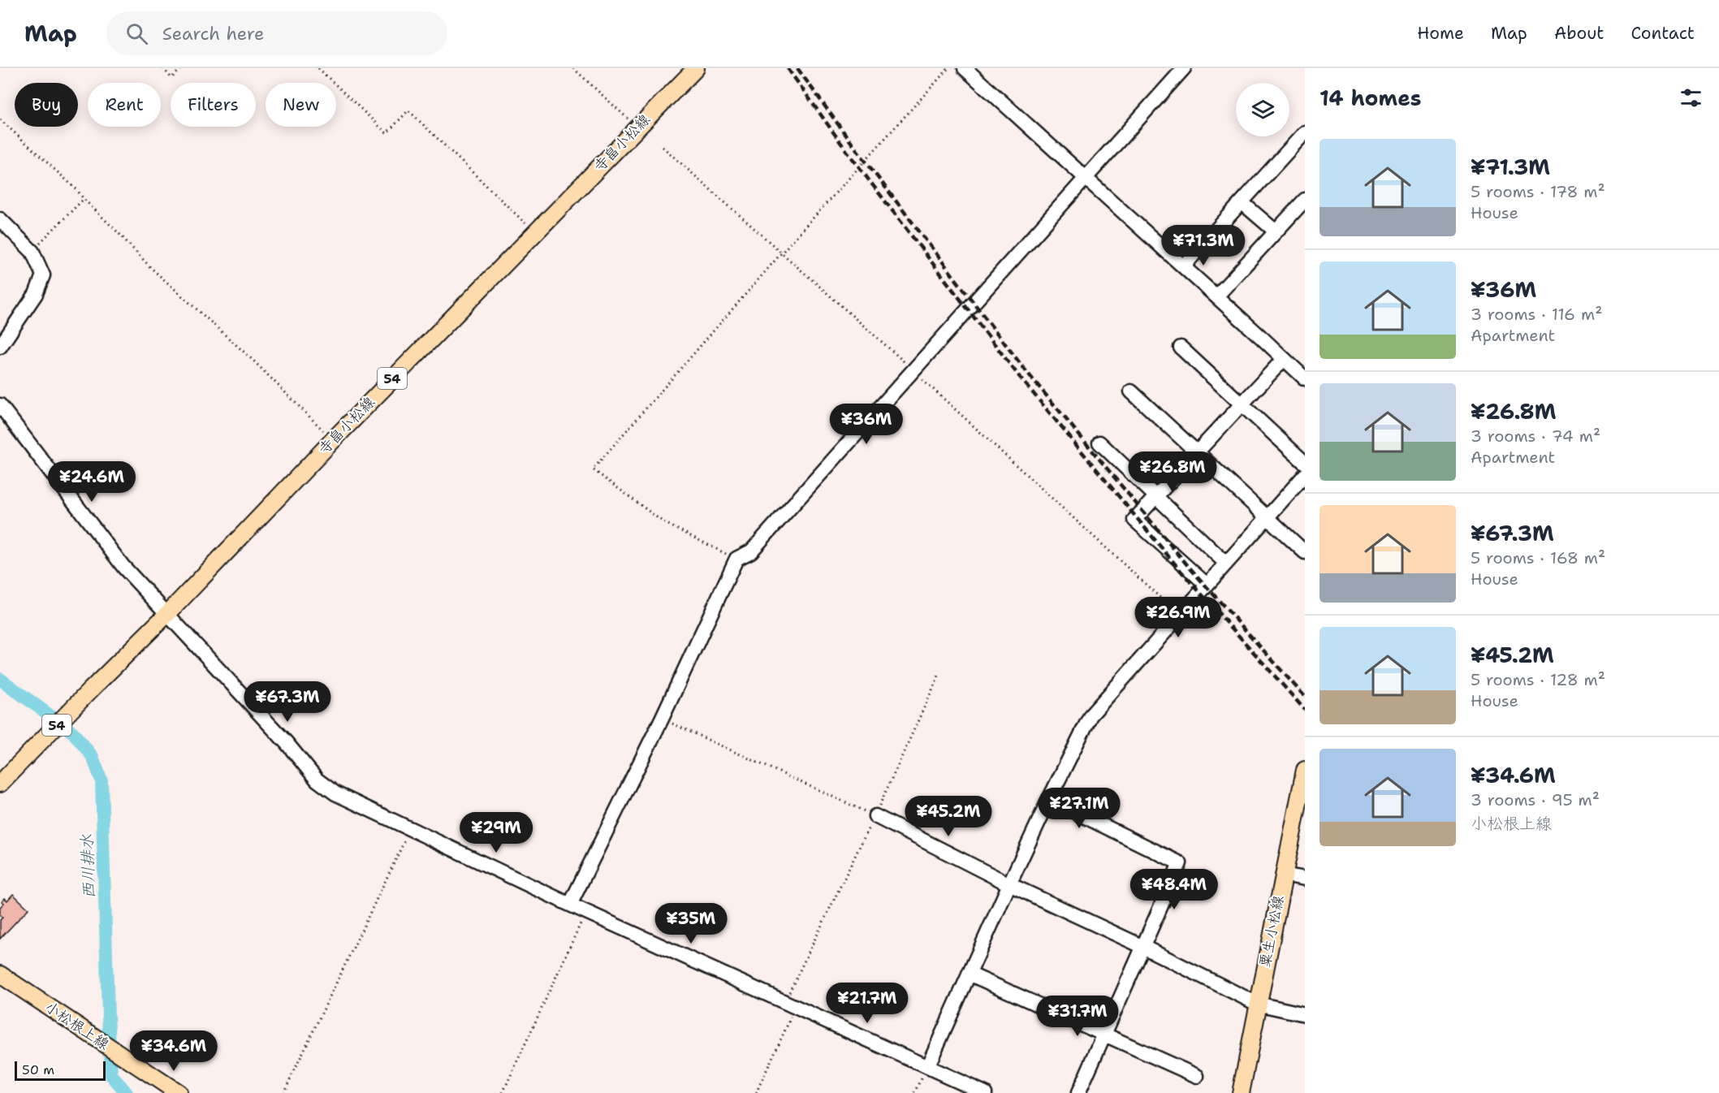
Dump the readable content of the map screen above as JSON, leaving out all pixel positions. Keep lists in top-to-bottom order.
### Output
{
  "streets": {
    "main road": [
      "寺畠小松線",
      "54",
      "粟生小松線",
      "小松根上線"
    ]
  },
  "water": ["西川排水"],
  "scale_bar": "50 m",
  "page": {
    "header": "Map",
    "search": "Search here",
    "nav": [
      "Home",
      "Map",
      "About",
      "Contact"
    ],
    "heading": "14 homes",
    "chip": [
      "Buy",
      "Rent",
      "Filters",
      "New"
    ],
    "list": [
      {
        "name": "¥71.3M",
        "note": "5 rooms · 178 m² · House"
      },
      {
        "name": "¥36M",
        "note": "3 rooms · 116 m² · Apartment"
      },
      {
        "name": "¥26.8M",
        "note": "3 rooms · 74 m² · Apartment"
      },
      {
        "name": "¥67.3M",
        "note": "5 rooms · 168 m² · House"
      },
      {
        "name": "¥45.2M",
        "note": "5 rooms · 128 m² · House"
      },
      {
        "name": "¥34.6M",
        "note": "3 rooms · 95 m² · 小松根上線"
      }
    ],
    "price": [
      "¥71.3M",
      "¥36M",
      "¥26.8M",
      "¥24.6M",
      "¥26.9M",
      "¥67.3M",
      "¥27.1M",
      "¥45.2M",
      "¥29M",
      "¥48.4M",
      "¥35M",
      "¥21.7M",
      "¥31.7M",
      "¥34.6M"
    ],
    "scale": "50 m"
  }
}
